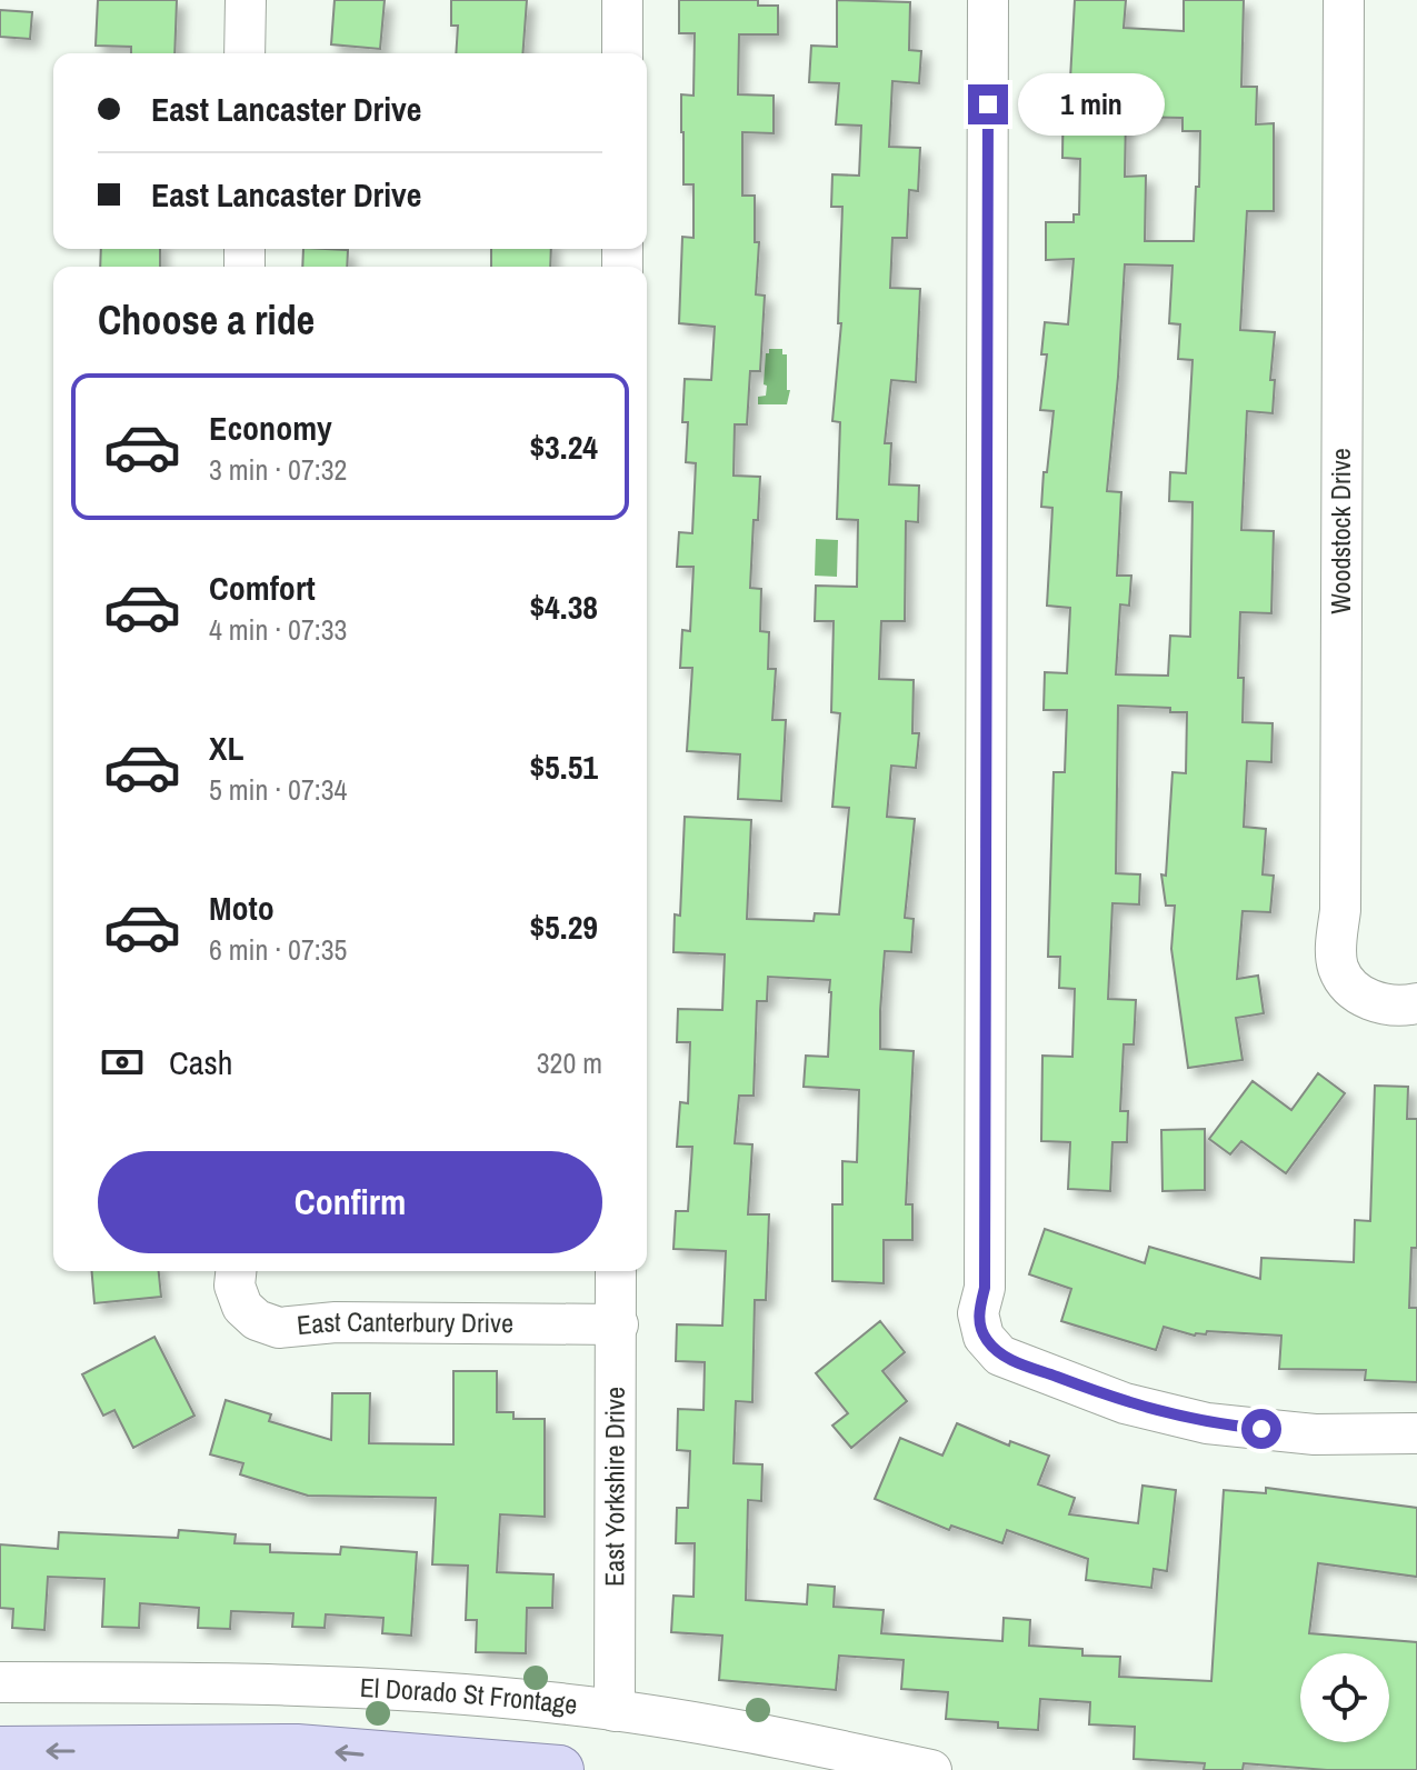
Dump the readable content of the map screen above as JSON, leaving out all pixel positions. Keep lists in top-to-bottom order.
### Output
{
  "streets": {
    "street": [
      "Woodstock Drive",
      "East Canterbury Drive",
      "East Yorkshire Drive",
      "El Dorado St Frontage"
    ]
  },
  "crossings": [
    ["East Canterbury Drive", "East Yorkshire Drive"],
    ["East Yorkshire Drive", "El Dorado St Frontage"]
  ],
  "page": {
    "banner": ["East Lancaster Drive", "East Lancaster Drive"],
    "bubble": "1 min",
    "heading": "Choose a ride",
    "list": [
      {
        "name": "Economy",
        "note": "3 min · 07:32",
        "value": "$3.24"
      },
      {
        "name": "Comfort",
        "note": "4 min · 07:33",
        "value": "$4.38"
      },
      {
        "name": "XL",
        "note": "5 min · 07:34",
        "value": "$5.51"
      },
      {
        "name": "Moto",
        "note": "6 min · 07:35",
        "value": "$5.29"
      }
    ],
    "pay": ["Cash", "320 m"],
    "buttons": "Confirm"
  }
}
